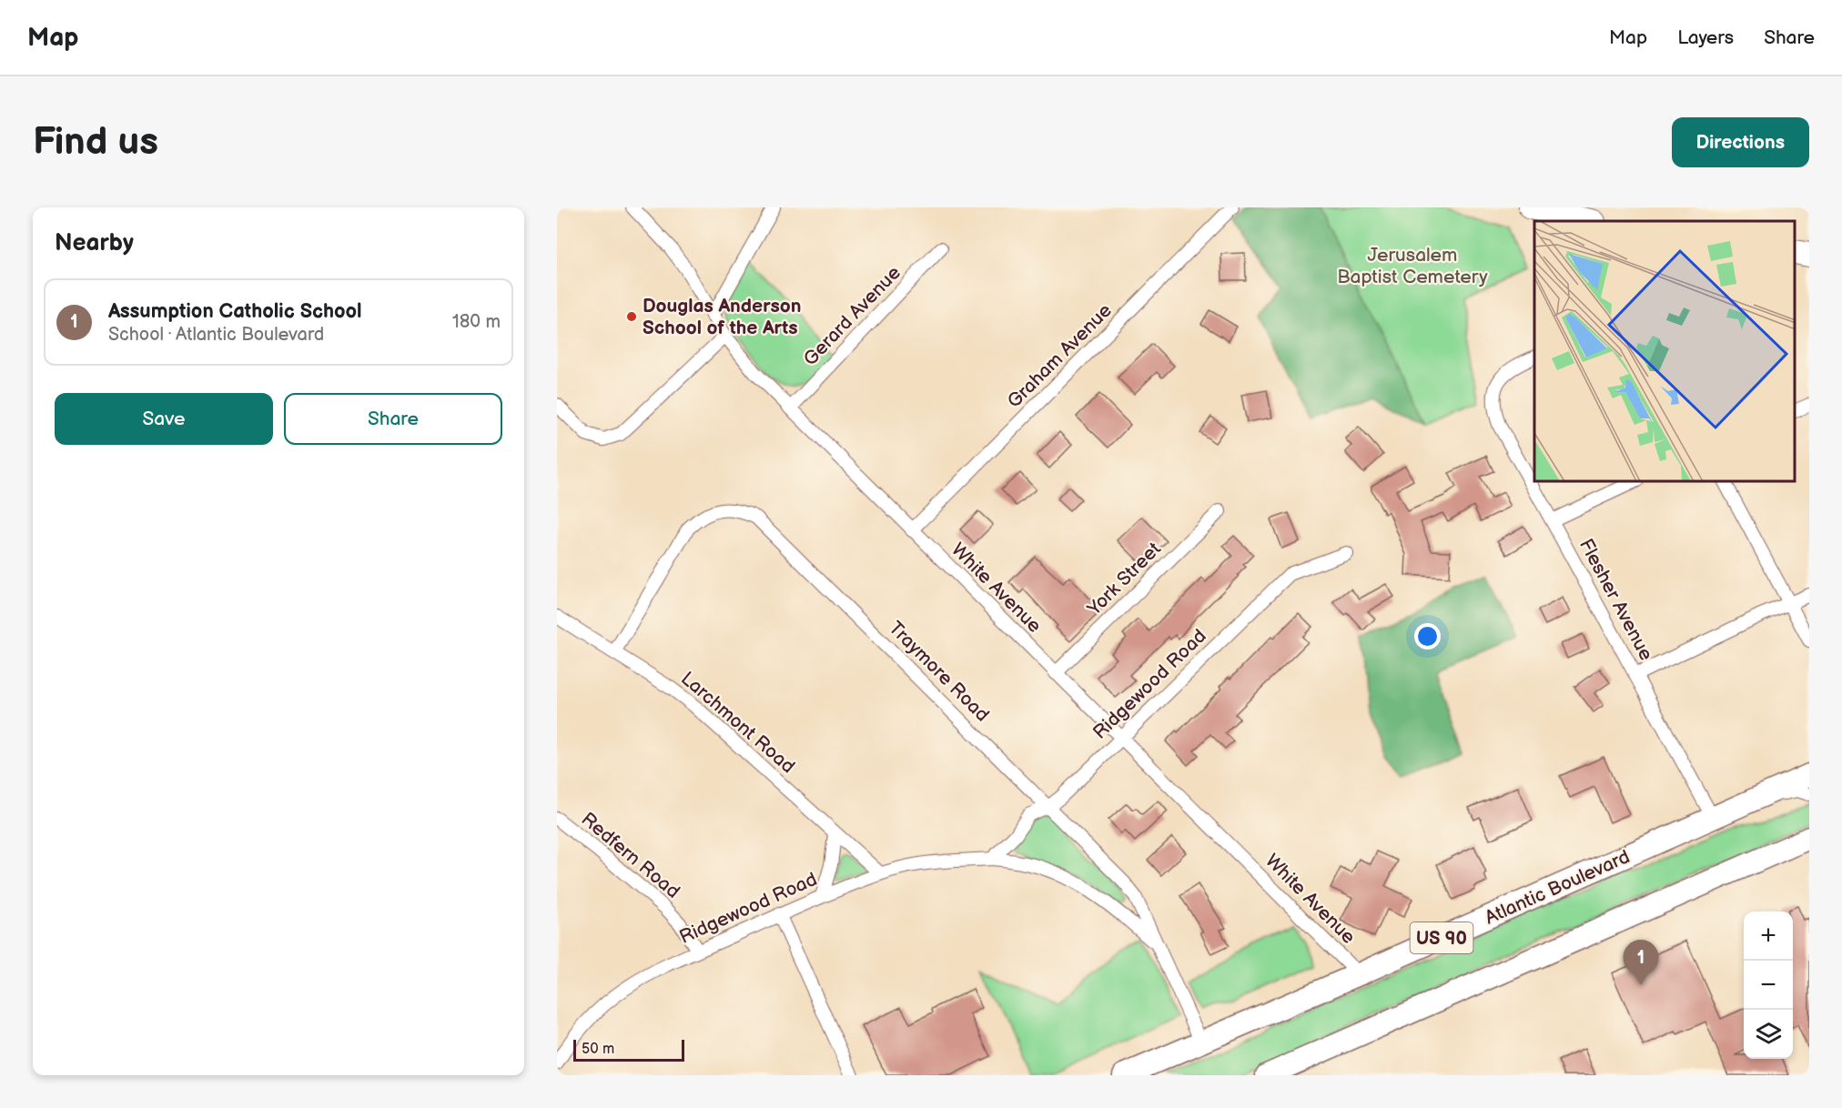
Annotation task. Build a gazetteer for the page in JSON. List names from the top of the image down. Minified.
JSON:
{"streets":{"highway":["Atlantic Boulevard","US 90"],"street":["Gerard Avenue","Graham Avenue","York Street","White Avenue","Flesher Avenue","Traymore Road","Ridgewood Road","Larchmont Road","Redfern Road"]},"crossings":[["Gerard Avenue","White Avenue"],["Graham Avenue","White Avenue"],["York Street","White Avenue"],["White Avenue","Ridgewood Road"],["White Avenue","Atlantic Boulevard"],["Flesher Avenue","Atlantic Boulevard"],["Traymore Road","Ridgewood Road"],["Traymore Road","Larchmont Road"],["Traymore Road","Atlantic Boulevard"],["Ridgewood Road","Larchmont Road"],["Ridgewood Road","Redfern Road"]],"parks":["Jerusalem Baptist Cemetery"],"places":["Douglas Anderson School of the Arts"],"scale_bar":"50 m","page":{"header":"Map","nav":["Map","Layers","Share"],"buttons":["Directions",["Save","Share"]],"title":"Find us","heading":"Nearby","list":[{"mark":"1","name":"Assumption Catholic School","note":"School · Atlantic Boulevard","value":"180 m"}],"map_buttons":["+","−"],"pins":"1","scale":"50 m"}}
